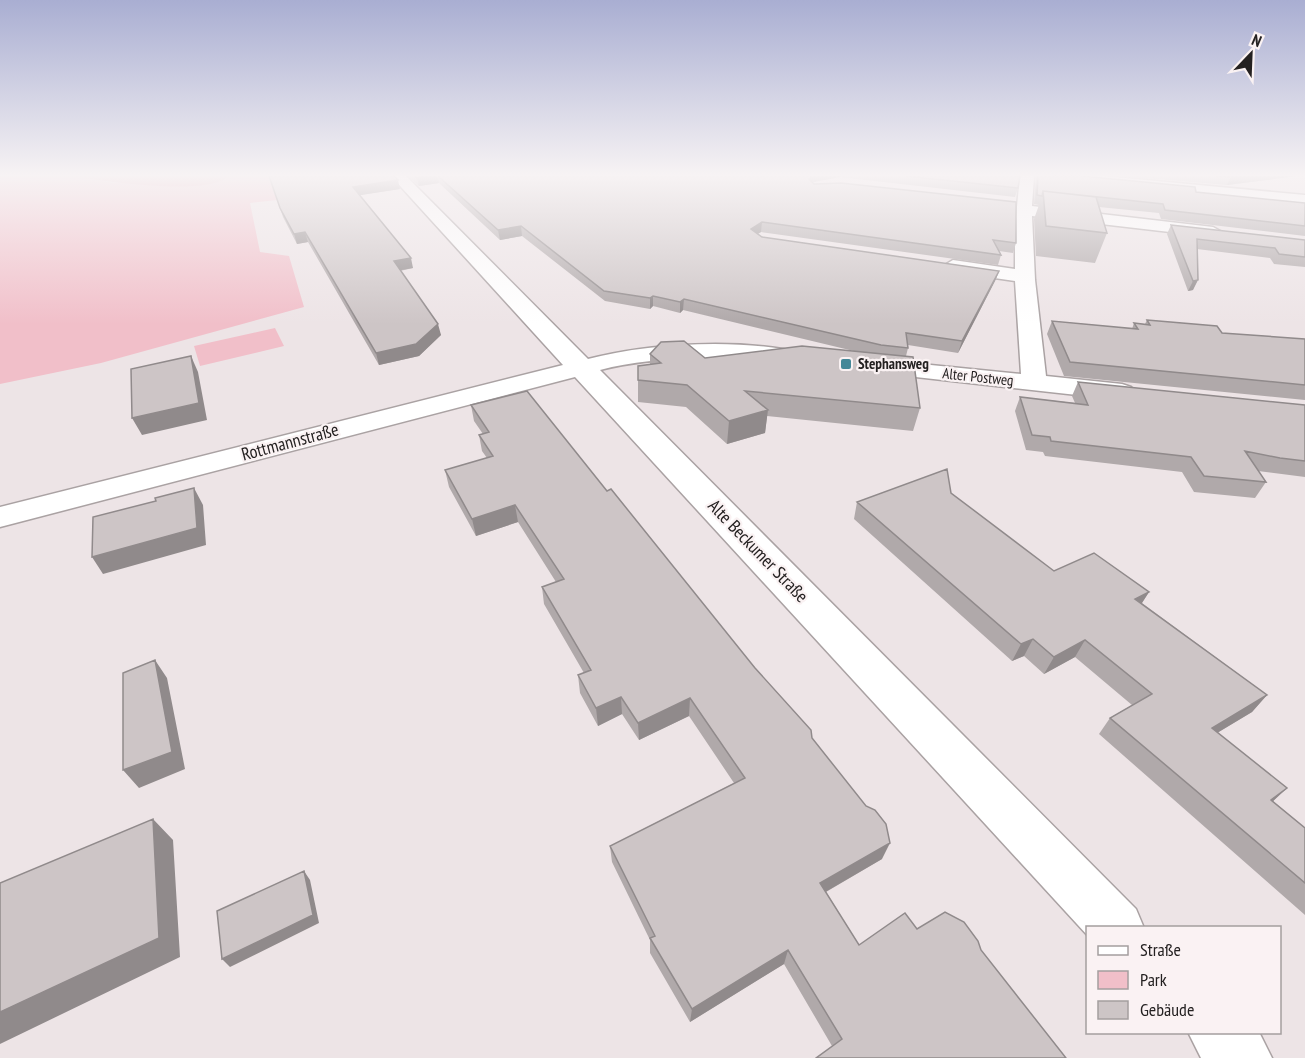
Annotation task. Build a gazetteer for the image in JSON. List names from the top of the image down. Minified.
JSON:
{"streets":{"street":["Alter Postweg","Rottmannstraße","Alte Beckumer Straße"]},"crossings":[["Rottmannstraße","Alte Beckumer Straße"]],"places":{"transit":["Stephansweg"]},"legend":["Straße","Park","Gebäude"],"north":"top right"}
